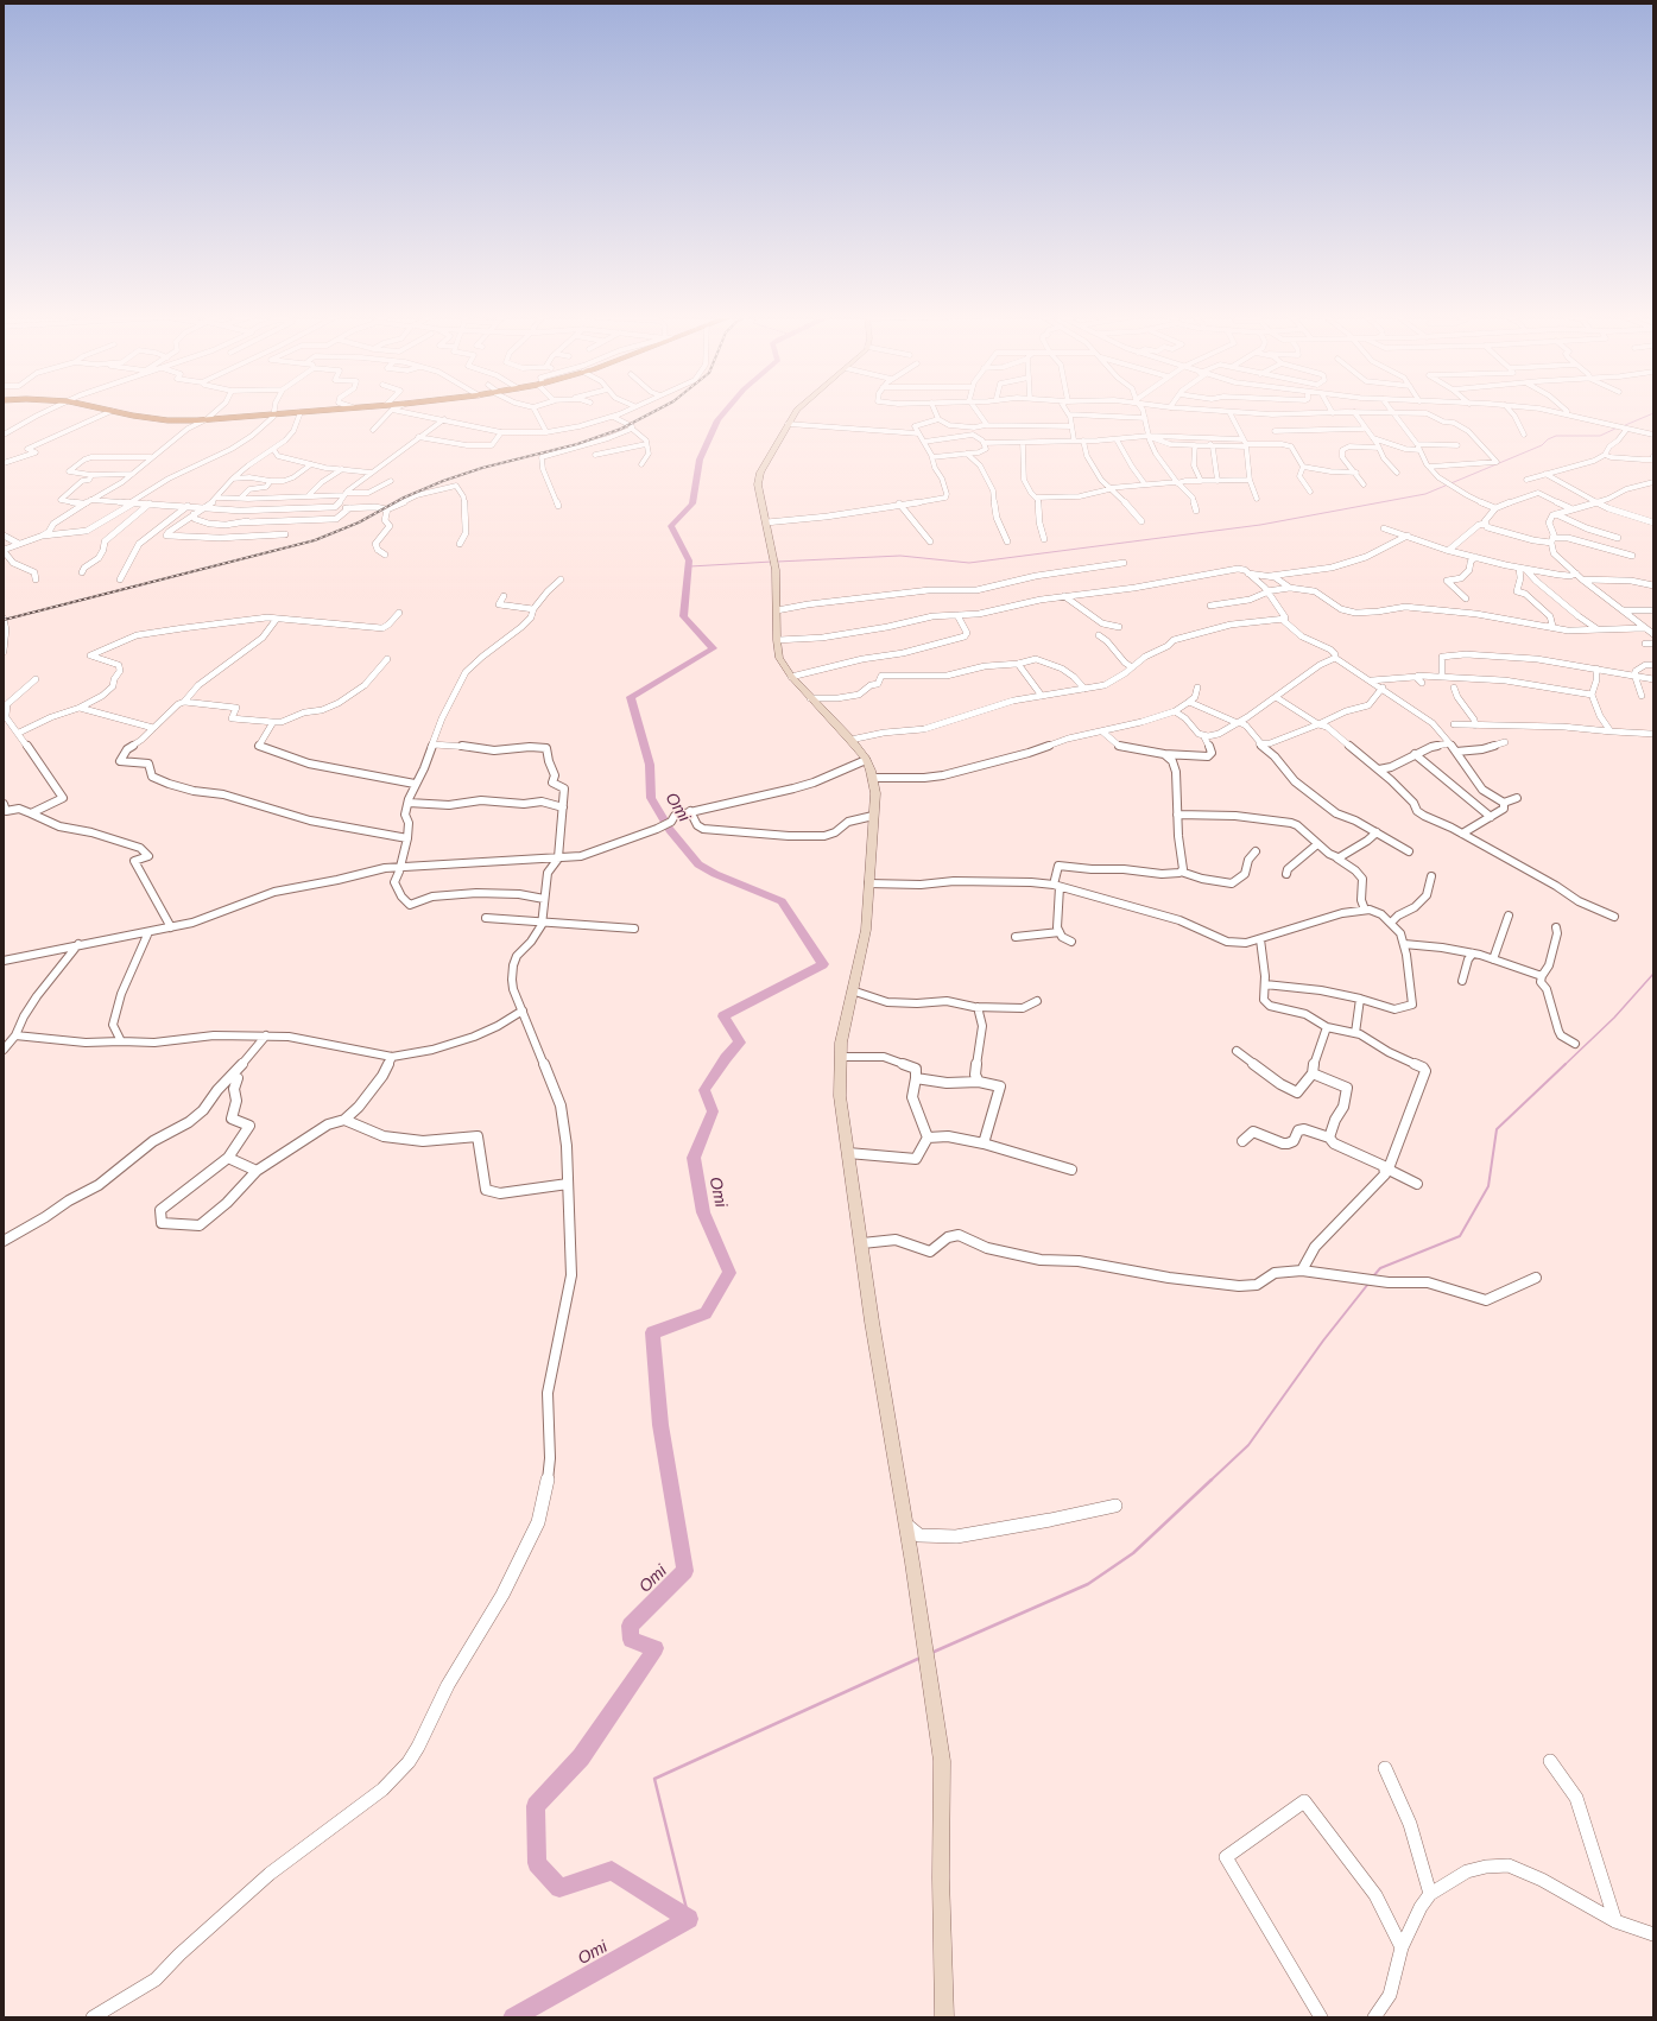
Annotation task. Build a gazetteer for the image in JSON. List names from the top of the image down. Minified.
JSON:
{"water":["Omi"]}
